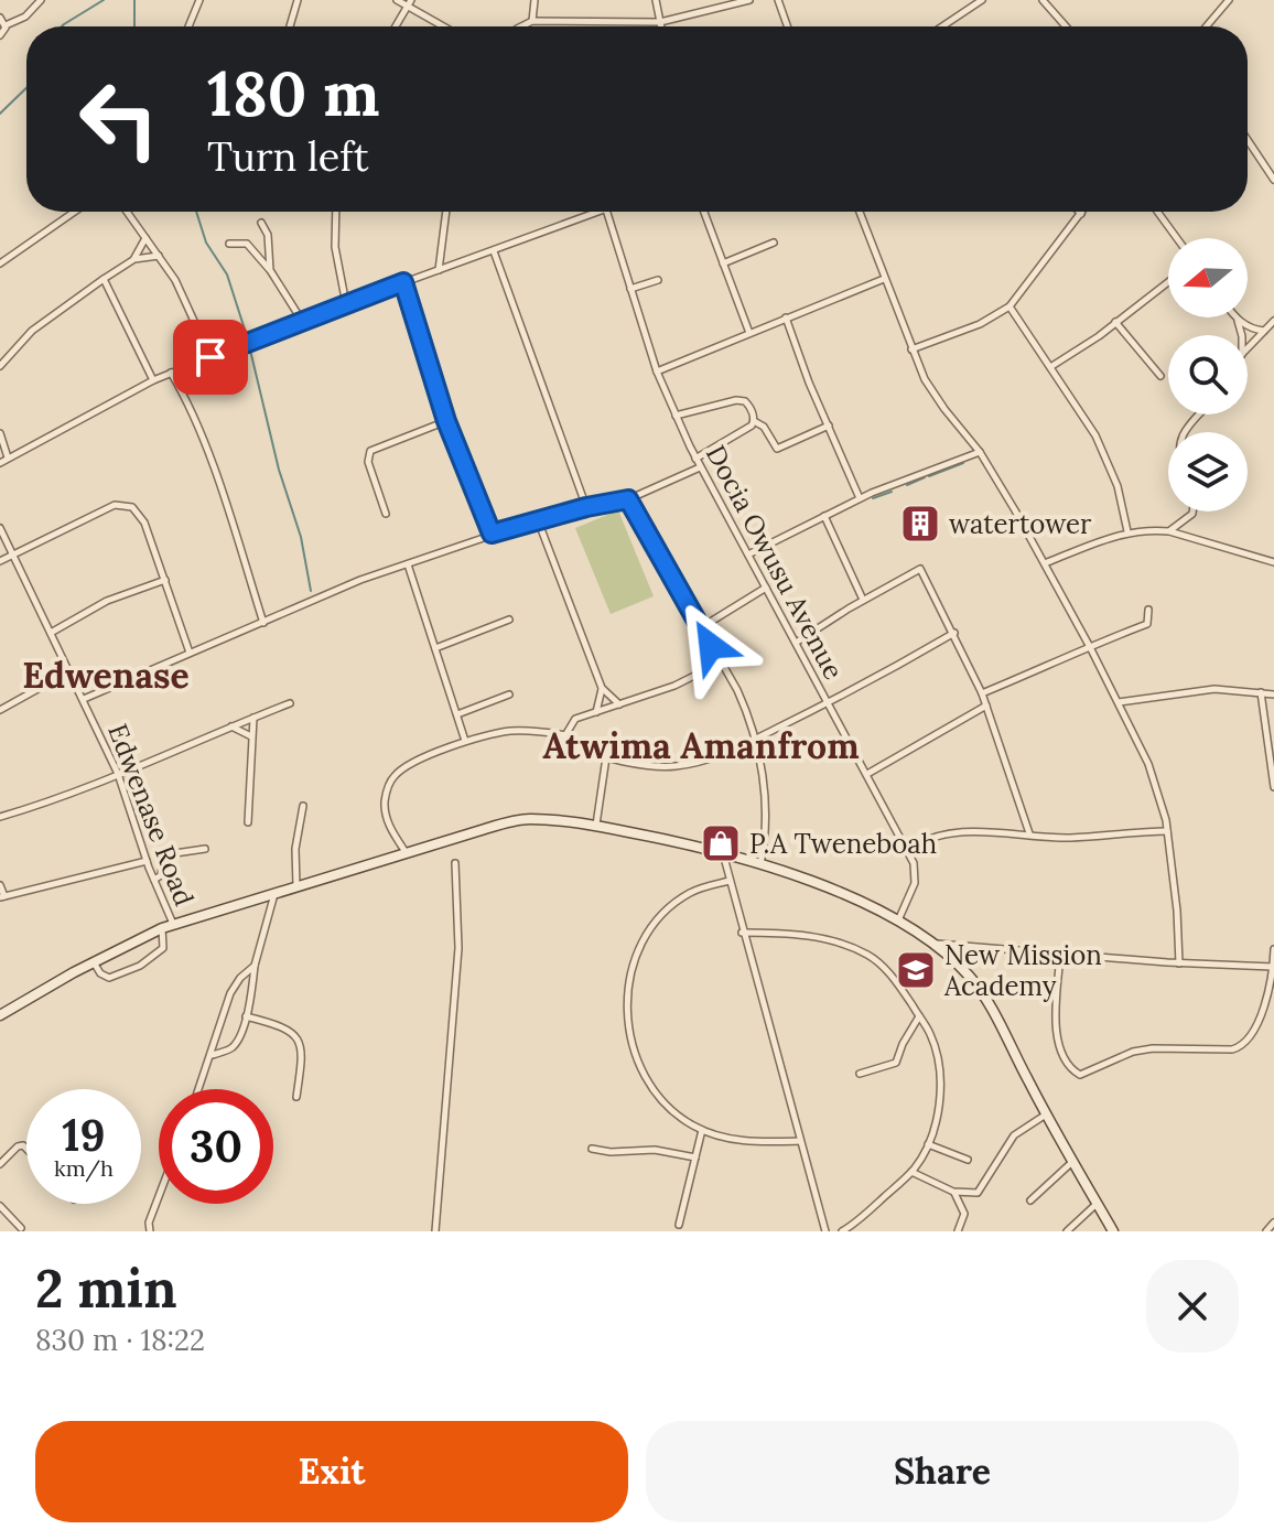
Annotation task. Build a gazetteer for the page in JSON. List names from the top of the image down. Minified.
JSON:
{"streets":{"street":["Docia Owusu Avenue","Edwenase Road"]},"districts":["Edwenase","Atwima Amanfrom"],"places":{"building":["watertower"],"shop":["P.A Tweneboah"],"school or university":["New Mission Academy"]},"north":"left","page":{"turn":["180 m","Turn left"],"speed":"19 km/h","limit":"30","heading":["2 min","830 m · 18:22"],"buttons":["Exit","Share"]}}
